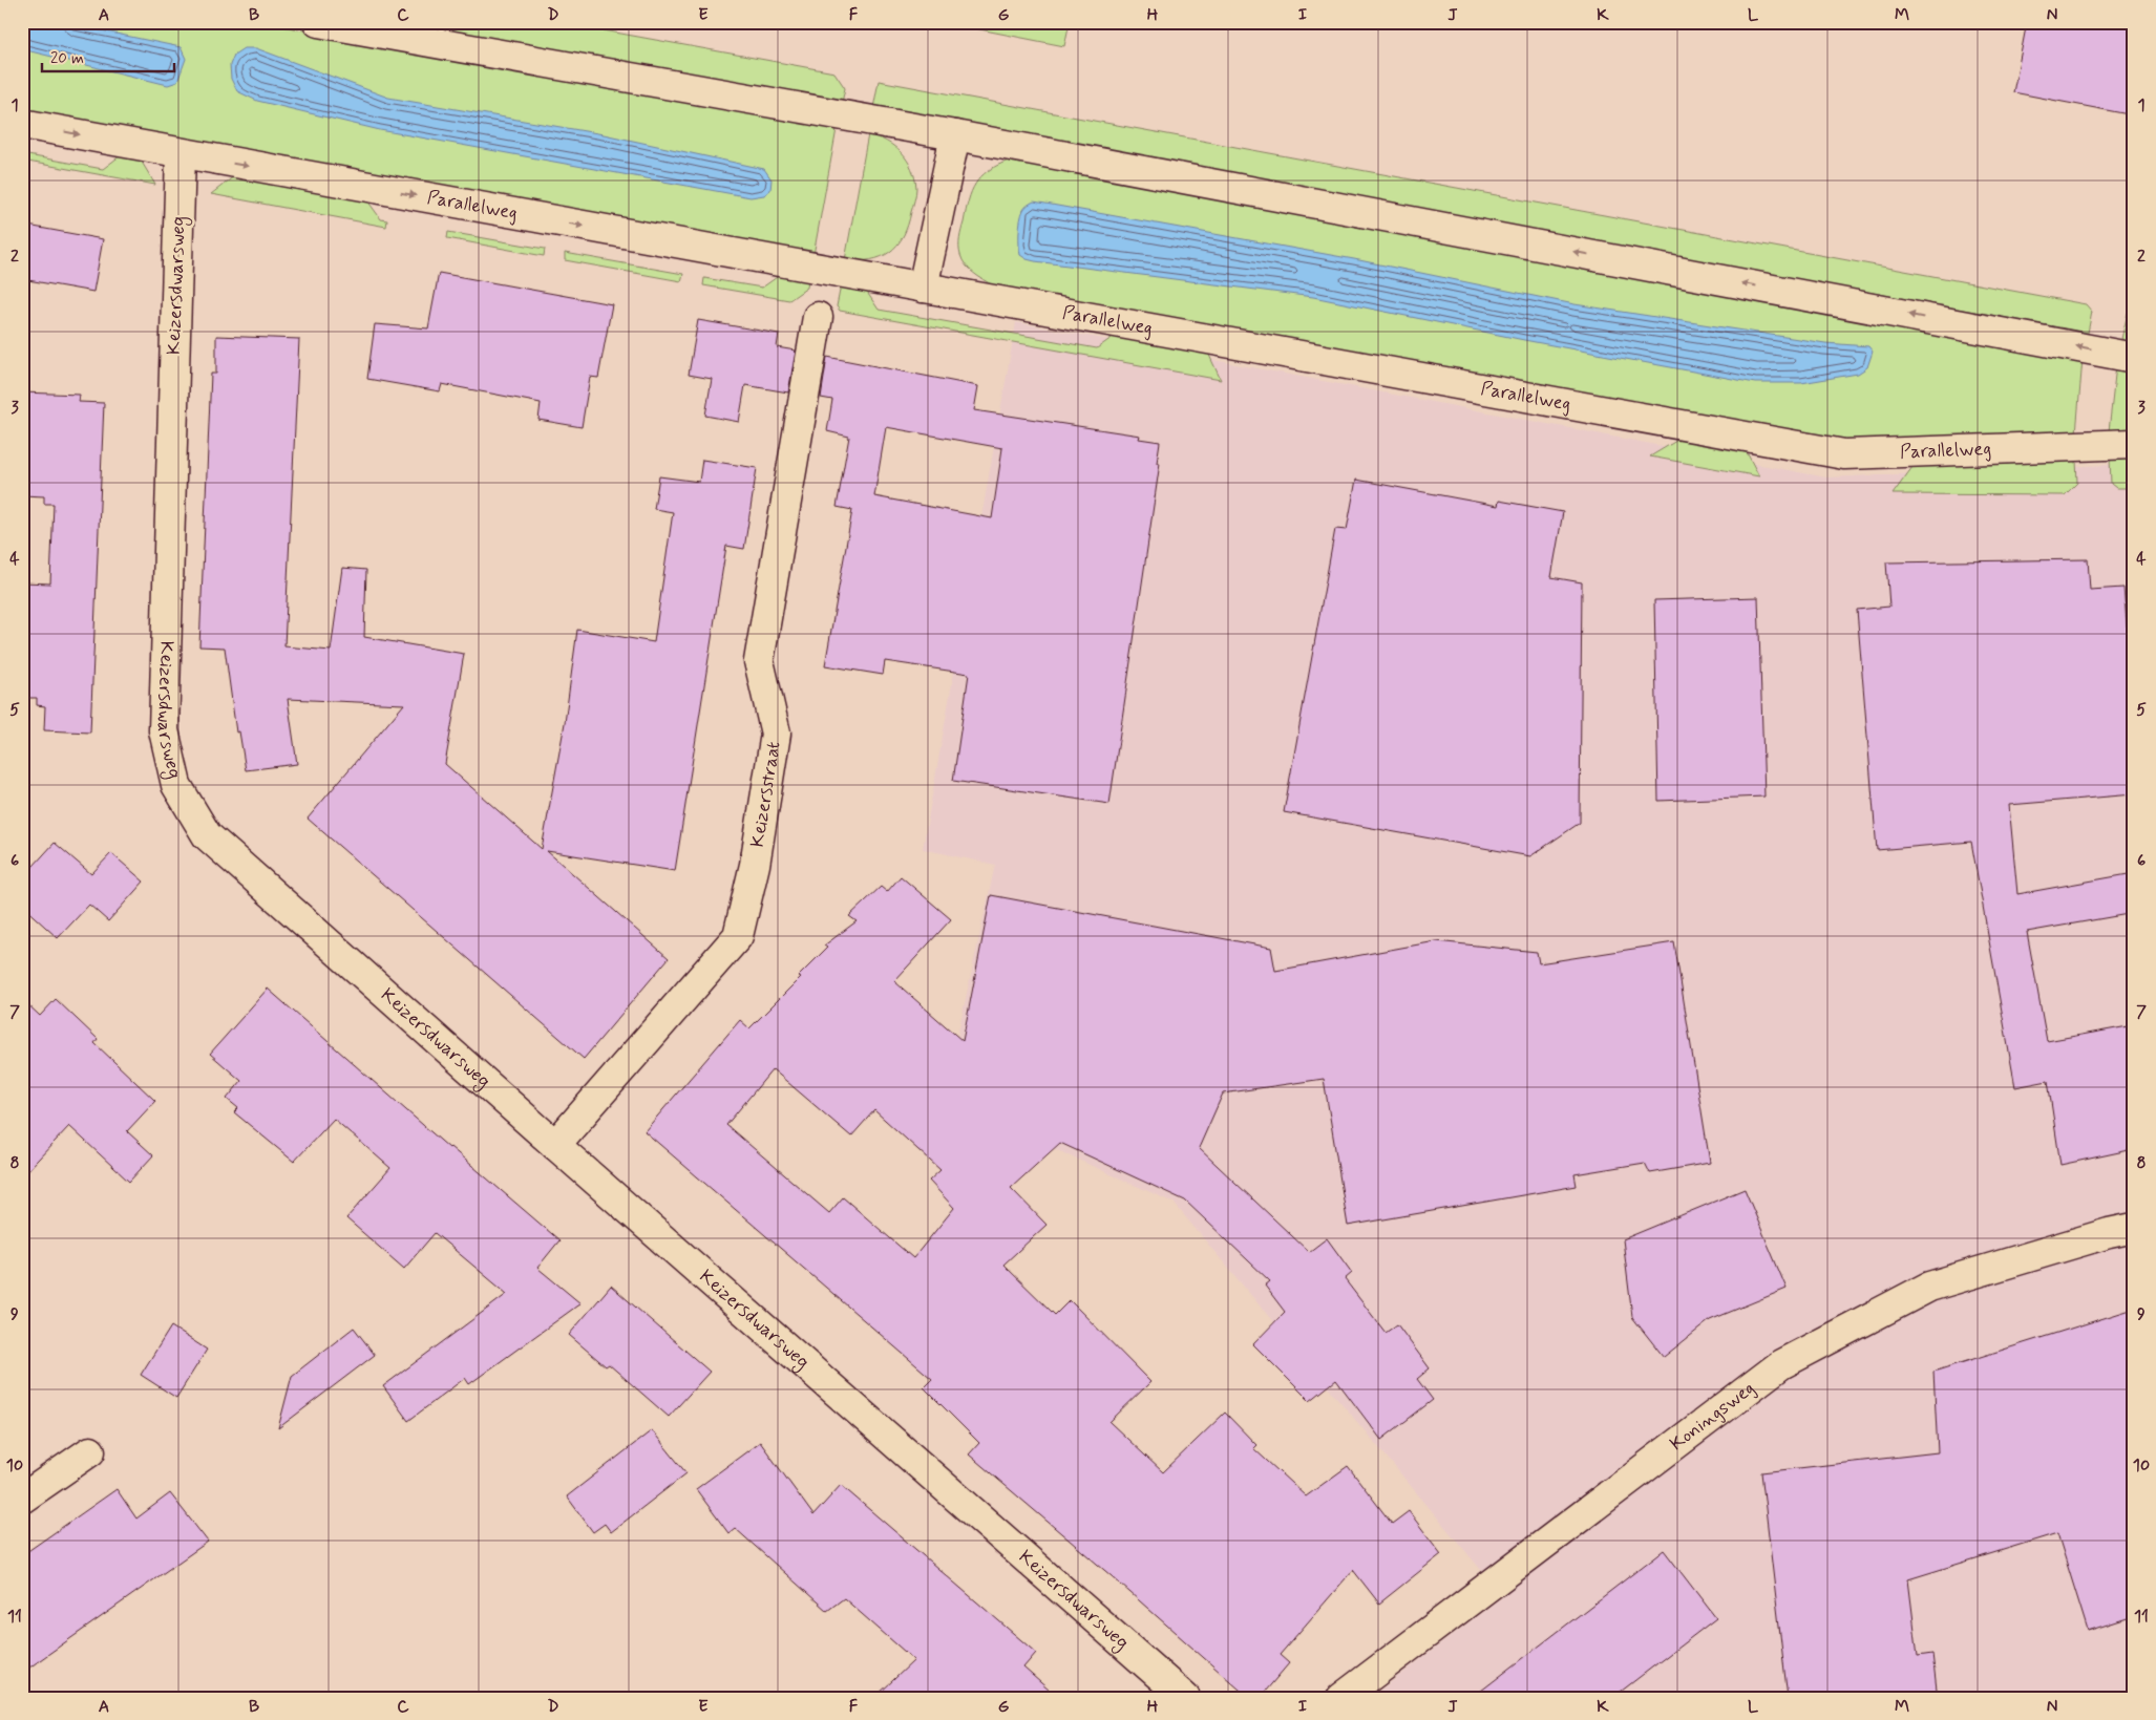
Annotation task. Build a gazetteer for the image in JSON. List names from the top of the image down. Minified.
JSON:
{"streets":{"street":["Parallelweg","Keizersdwarsweg","Keizersstraat","Koningsweg"]},"crossings":[["Parallelweg","Keizersdwarsweg"],["Keizersdwarsweg","Keizersstraat"]],"scale_bar":"20 m","grid":{"columns":["A","B","C","D","E","F","G","H","I","J","K","L","M","N"],"rows":["1","2","3","4","5","6","7","8","9","10","11"]}}
